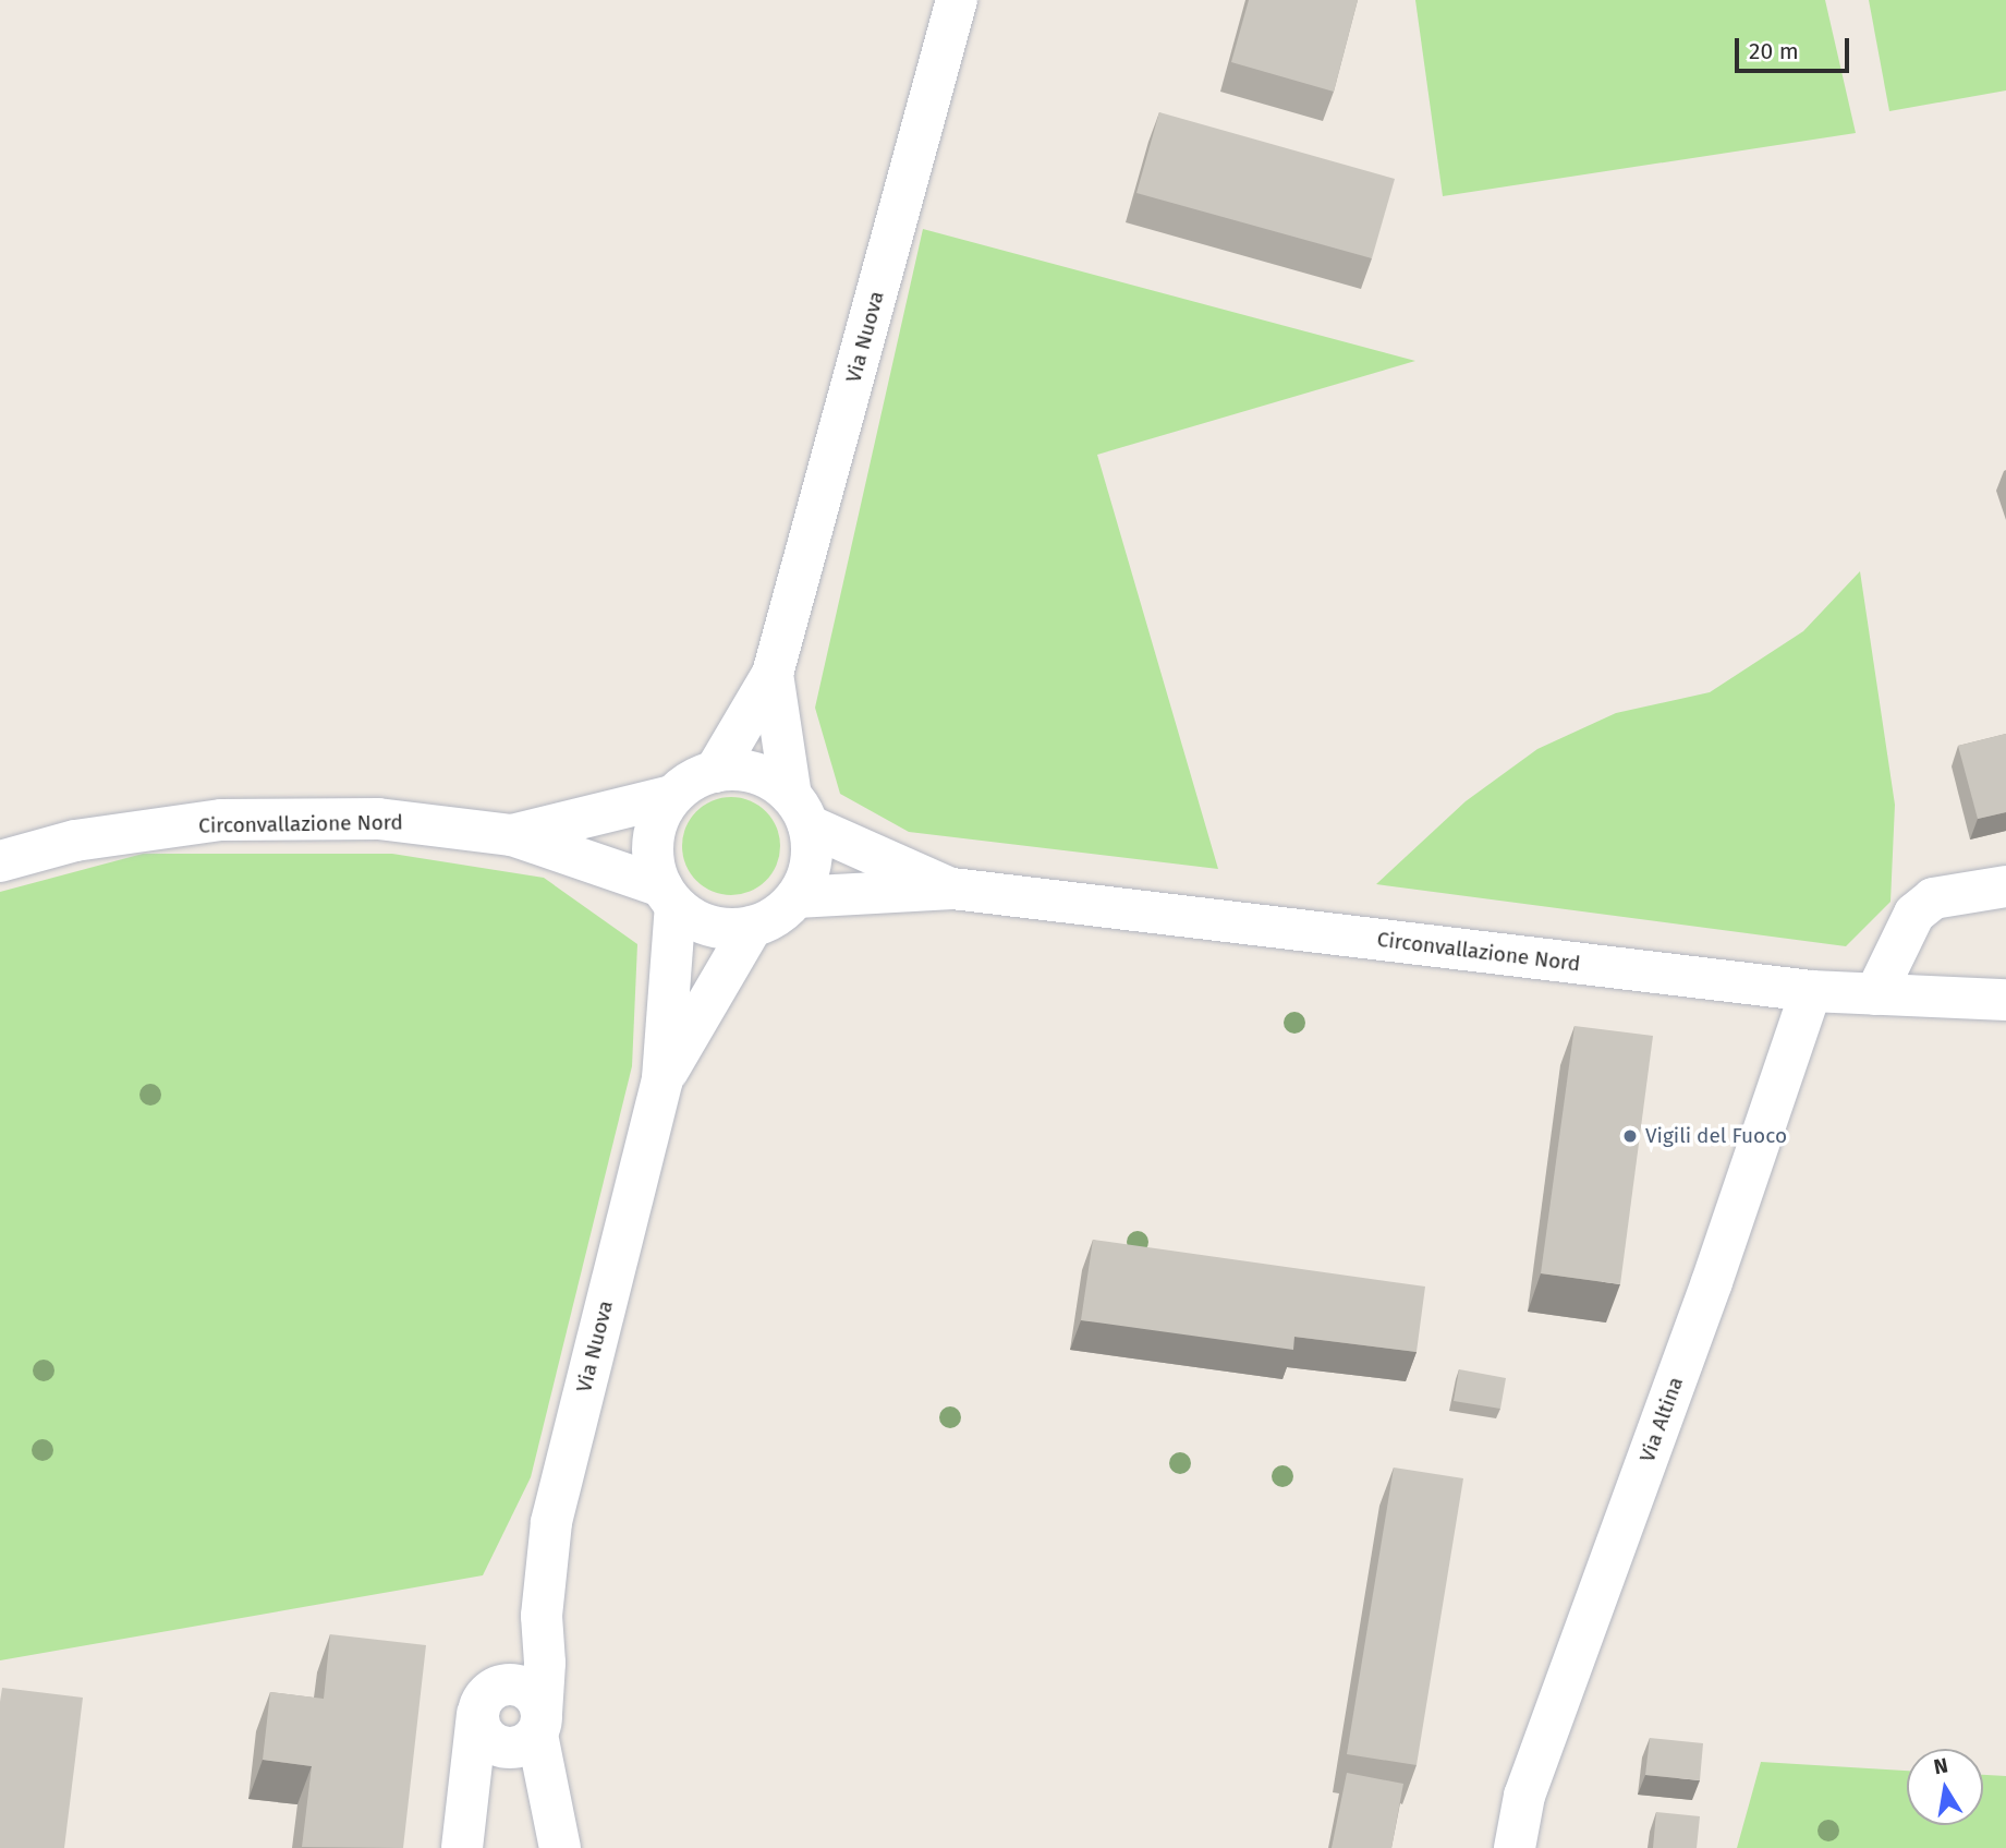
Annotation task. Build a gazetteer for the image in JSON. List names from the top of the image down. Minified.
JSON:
{"streets":{"street":["Via Nuova","Circonvallazione Nord","Via Altina"]},"crossings":[["Via Nuova","Circonvallazione Nord"],["Circonvallazione Nord","Via Altina"]],"places":["Vigili del Fuoco"],"scale_bar":"20 m","north":"top"}
